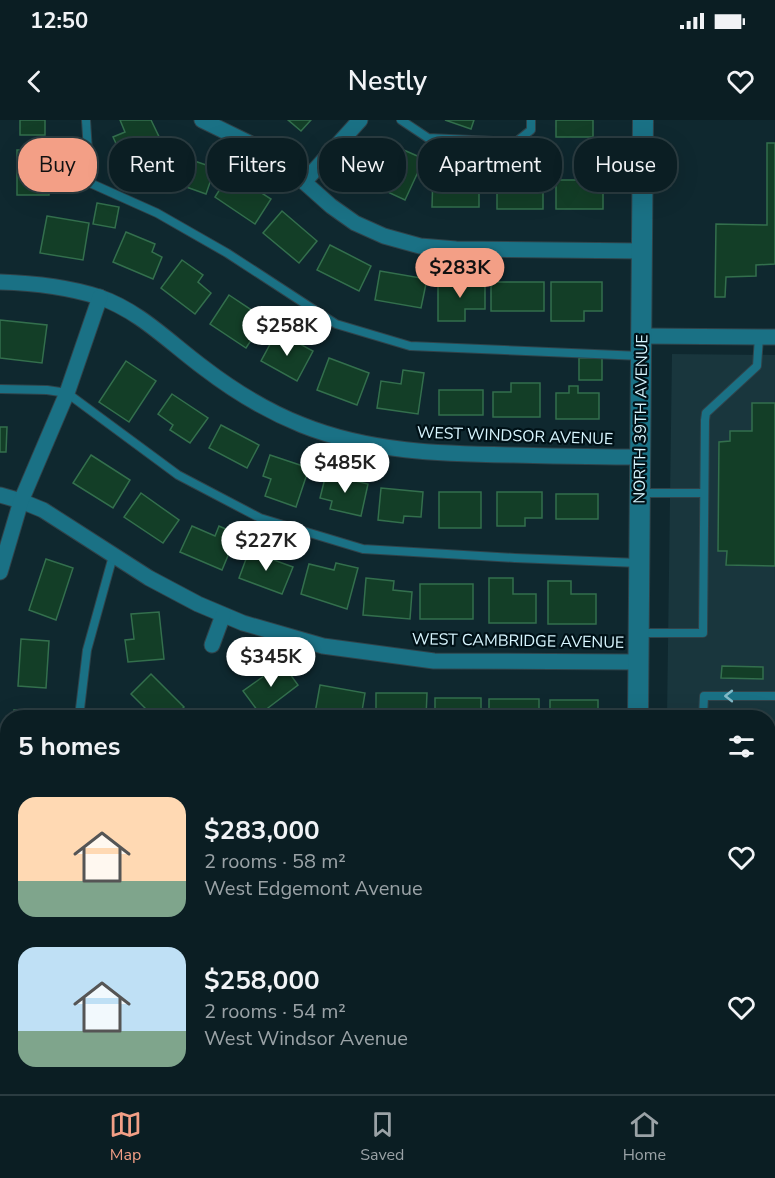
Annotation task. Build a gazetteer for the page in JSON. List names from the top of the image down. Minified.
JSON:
{"streets":{"street":["NORTH 39TH AVENUE","WEST WINDSOR AVENUE","WEST CAMBRIDGE AVENUE"]},"crossings":[["NORTH 39TH AVENUE","WEST WINDSOR AVENUE"],["NORTH 39TH AVENUE","WEST CAMBRIDGE AVENUE"]],"page":{"status":"12:50","header":"Nestly","chip":["Buy","Rent","Filters","New","Apartment","House"],"price":["$283K","$258K","$485K","$227K","$345K"],"heading":"5 homes","list":[{"name":"$283,000","note":"2 rooms · 58 m² · West Edgemont Avenue"},{"name":"$258,000","note":"2 rooms · 54 m² · West Windsor Avenue"}],"tabs":["Map","Saved","Home"]}}
